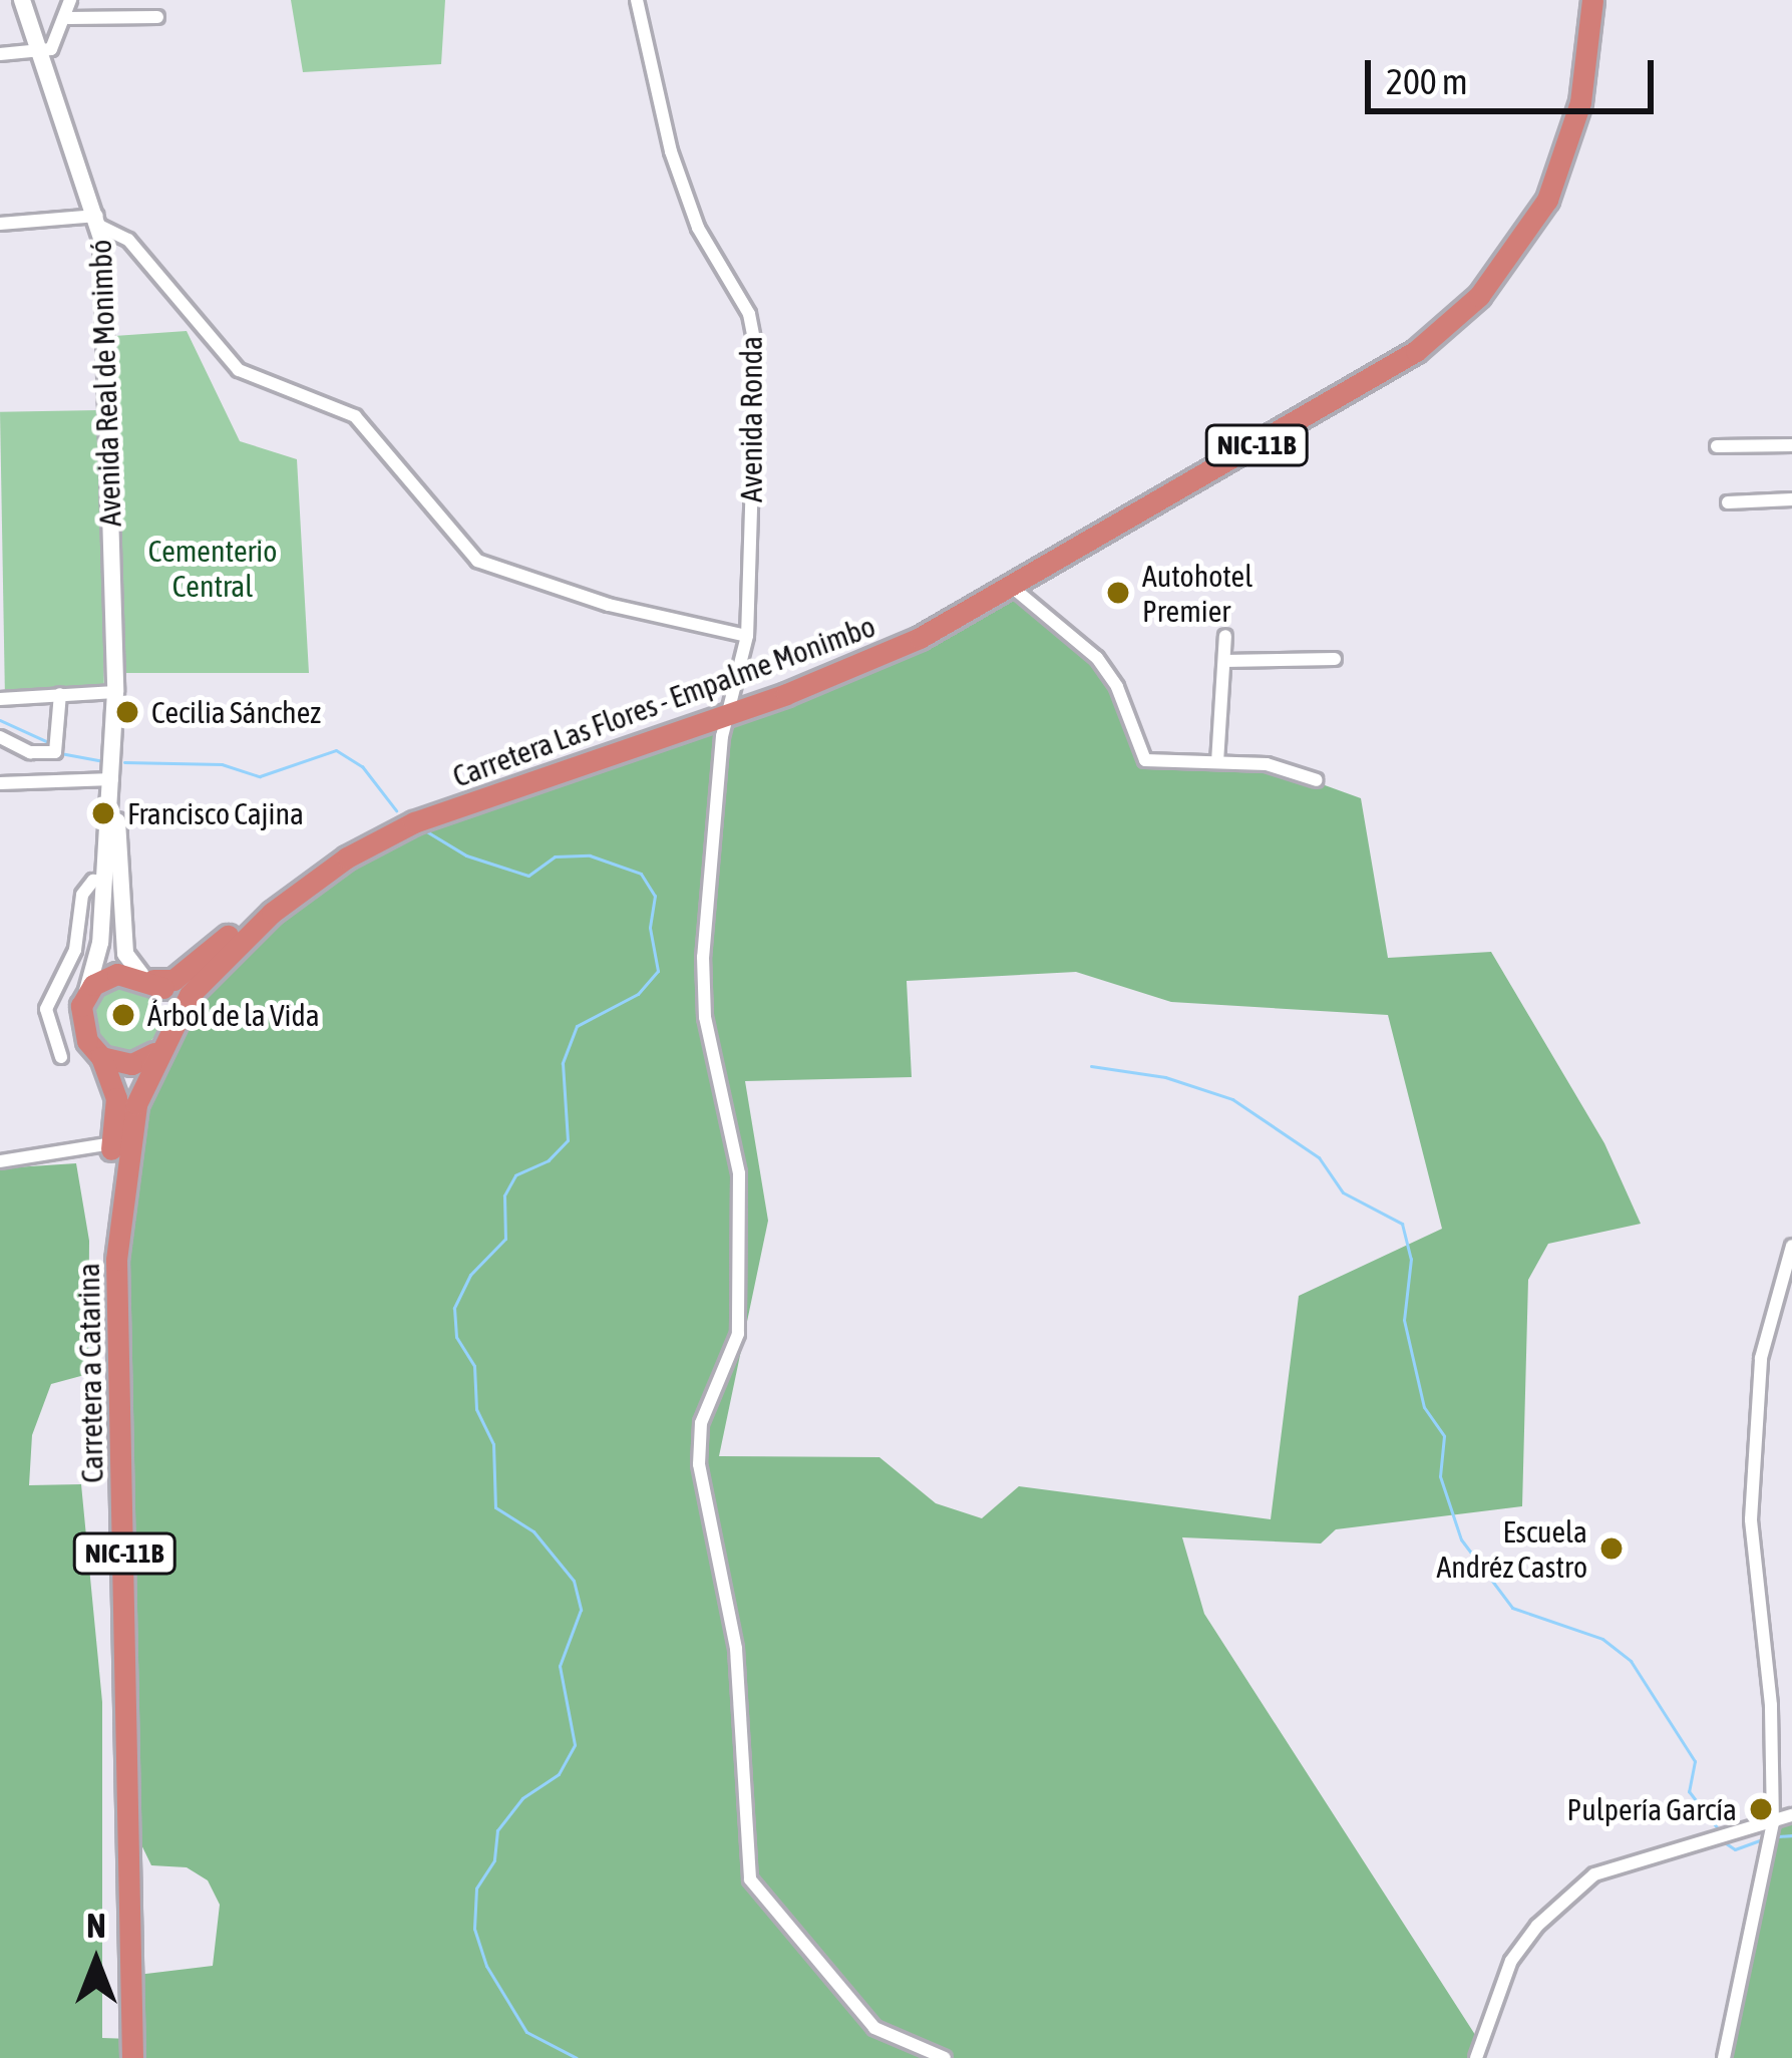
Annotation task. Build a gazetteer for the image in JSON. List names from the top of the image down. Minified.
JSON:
{"streets":{"highway":["NIC-11B","Carretera Las Flores - Empalme Monimbo","Carretera a Catarina"],"street":["Avenida Real de Monimbó","Avenida Ronda"]},"crossings":[["Avenida Real de Monimbó","NIC-11B"],["Avenida Real de Monimbó","Carretera Las Flores - Empalme Monimbo"],["Avenida Real de Monimbó","Carretera a Catarina"],["Avenida Ronda","Carretera Las Flores - Empalme Monimbo"],["NIC-11B","Carretera Las Flores - Empalme Monimbo"],["NIC-11B","Carretera a Catarina"],["Carretera Las Flores - Empalme Monimbo","Carretera a Catarina"]],"parks":["Cementerio Central"],"places":["Autohotel Premier","Cecilia Sánchez","Francisco Cajina","Árbol de la Vida","Escuela Andréz Castro","Pulpería García"],"scale_bar":"200 m","north":"top"}
